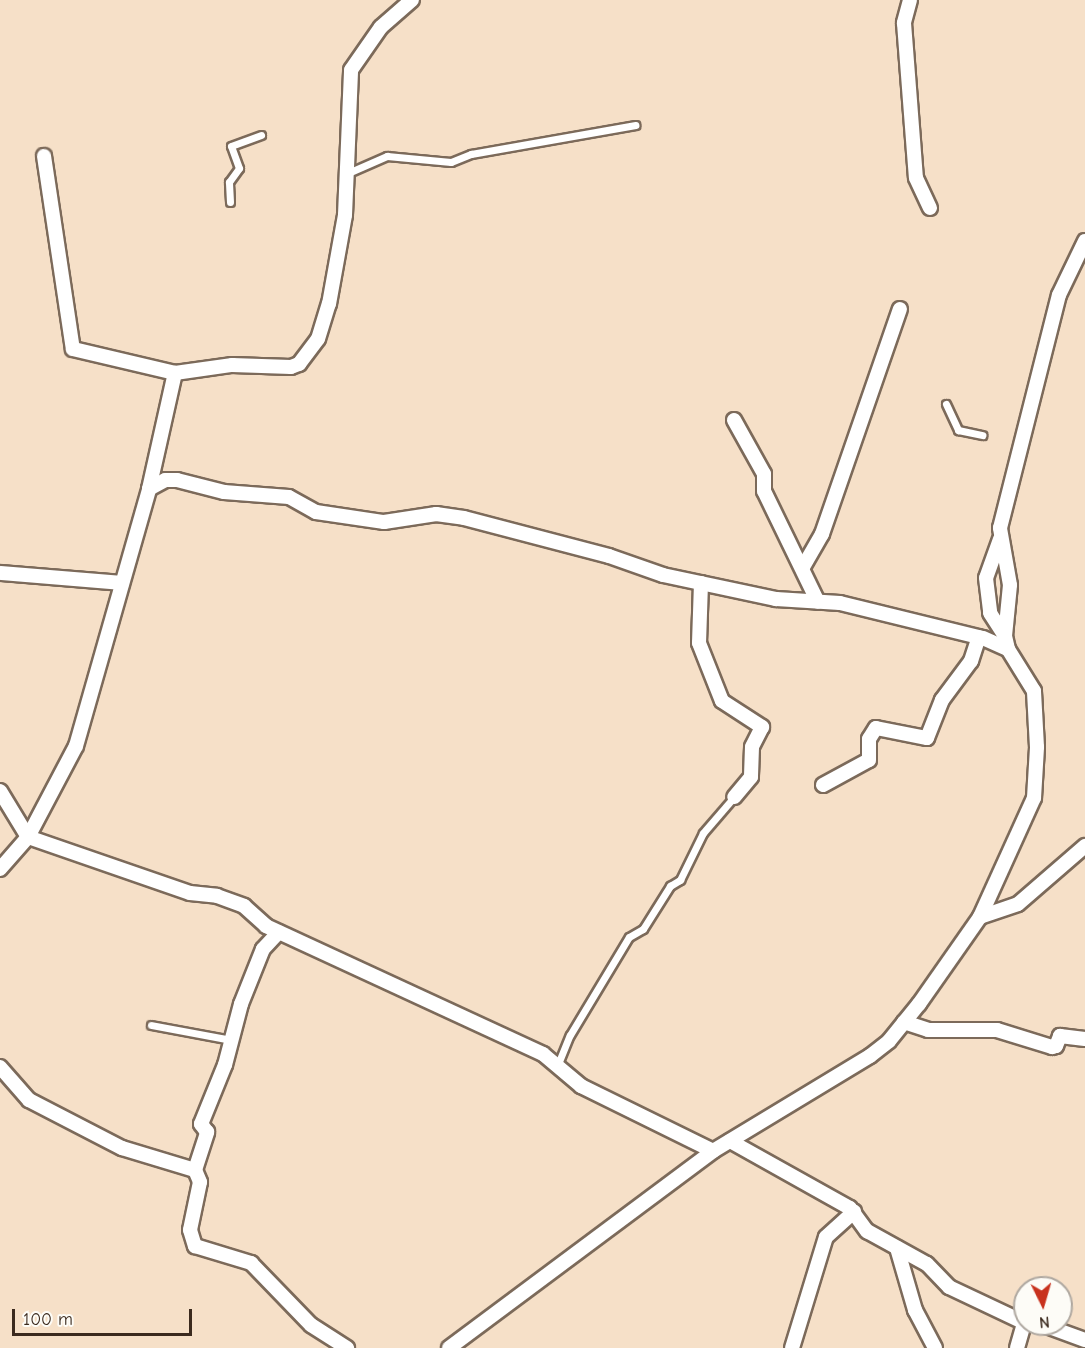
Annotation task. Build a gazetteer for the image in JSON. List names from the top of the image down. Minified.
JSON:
{"scale_bar":"100 m","north":"bottom"}
